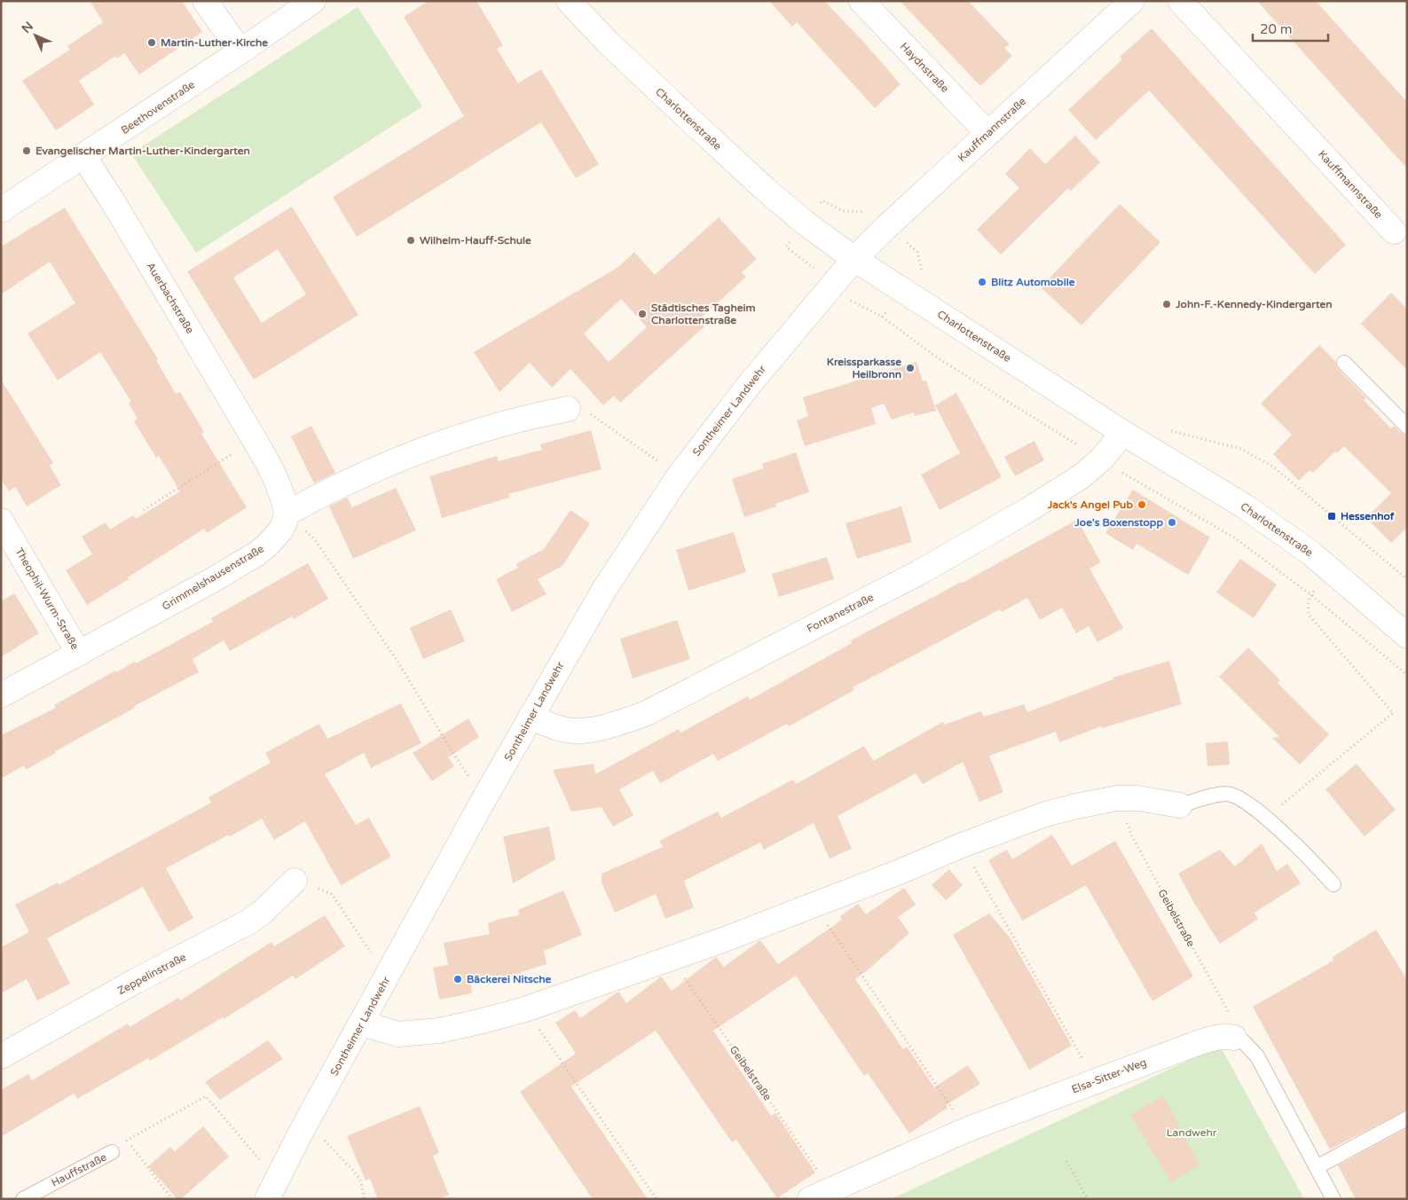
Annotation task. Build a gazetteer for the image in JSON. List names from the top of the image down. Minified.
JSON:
{"streets":{"street":["Haydnstraße","Beethovenstraße","Charlottenstraße","Kauffmannstraße","Auerbachstraße","Sontheimer Landwehr","Grimmelshausenstraße","Theophil-Wurm-Straße","Fontanestraße","Zeppelinstraße","Elsa-Sitter-Weg"],"lane":["Hauffstraße"],"path":["Geibelstraße"]},"crossings":[["Haydnstraße","Kauffmannstraße"],["Beethovenstraße","Auerbachstraße"],["Charlottenstraße","Kauffmannstraße"],["Charlottenstraße","Sontheimer Landwehr"],["Charlottenstraße","Fontanestraße"],["Kauffmannstraße","Sontheimer Landwehr"],["Auerbachstraße","Grimmelshausenstraße"],["Sontheimer Landwehr","Fontanestraße"],["Grimmelshausenstraße","Theophil-Wurm-Straße"],["Geibelstraße","Elsa-Sitter-Weg"]],"parks":["Landwehr"],"places":{"other":["Martin-Luther-Kirche","Evangelischer Martin-Luther-Kindergarten","Wilhelm-Hauff-Schule","Blitz Automobile","John-F.-Kennedy-Kindergarten","Städtisches Tagheim Charlottenstraße","Kreissparkasse Heilbronn","Jack's Angel Pub","Joe's Boxenstopp","Bäckerei Nitsche"],"transit":["Hessenhof"]},"scale_bar":"20 m","north":"top left"}
